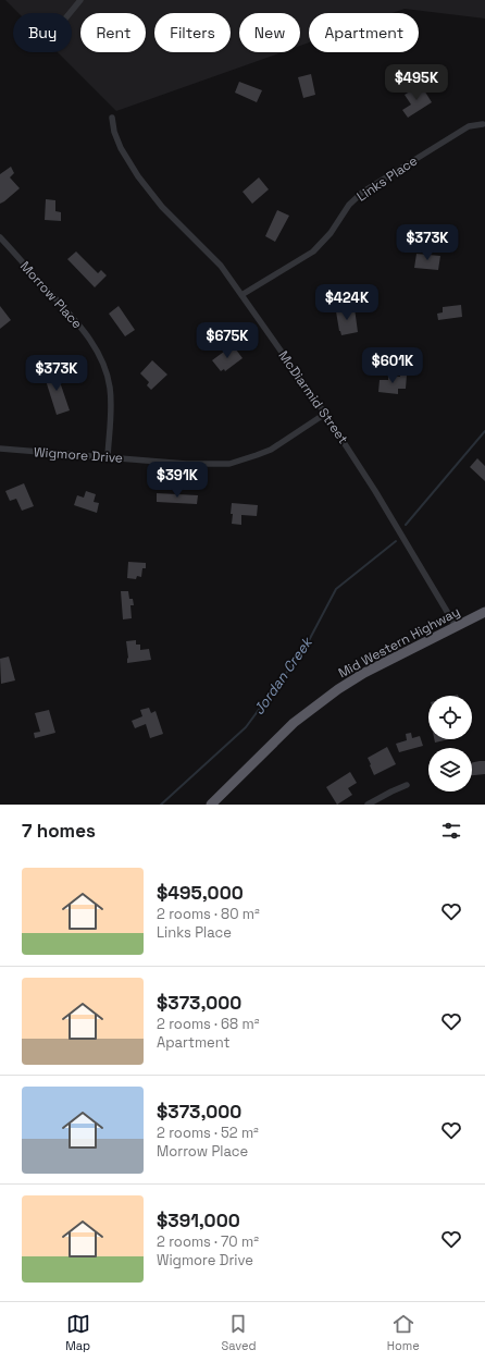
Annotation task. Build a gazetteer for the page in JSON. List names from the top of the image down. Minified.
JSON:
{"streets":{"highway":["Mid Western Highway"],"street":["Links Place","Morrow Place","McDiarmid Street","Wigmore Drive"]},"crossings":[["Links Place","McDiarmid Street"],["Morrow Place","Wigmore Drive"],["McDiarmid Street","Wigmore Drive"],["McDiarmid Street","Mid Western Highway"]],"water":["Jordan Creek"],"page":{"chip":["Buy","Rent","Filters","New","Apartment"],"price":["$495K","$373K","$424K","$675K","$601K","$373K","$391K"],"heading":"7 homes","list":[{"name":"$495,000","note":"2 rooms · 80 m² · Links Place"},{"name":"$373,000","note":"2 rooms · 68 m² · Apartment"},{"name":"$373,000","note":"2 rooms · 52 m² · Morrow Place"},{"name":"$391,000","note":"2 rooms · 70 m² · Wigmore Drive"}],"tabs":["Map","Saved","Home"]}}
